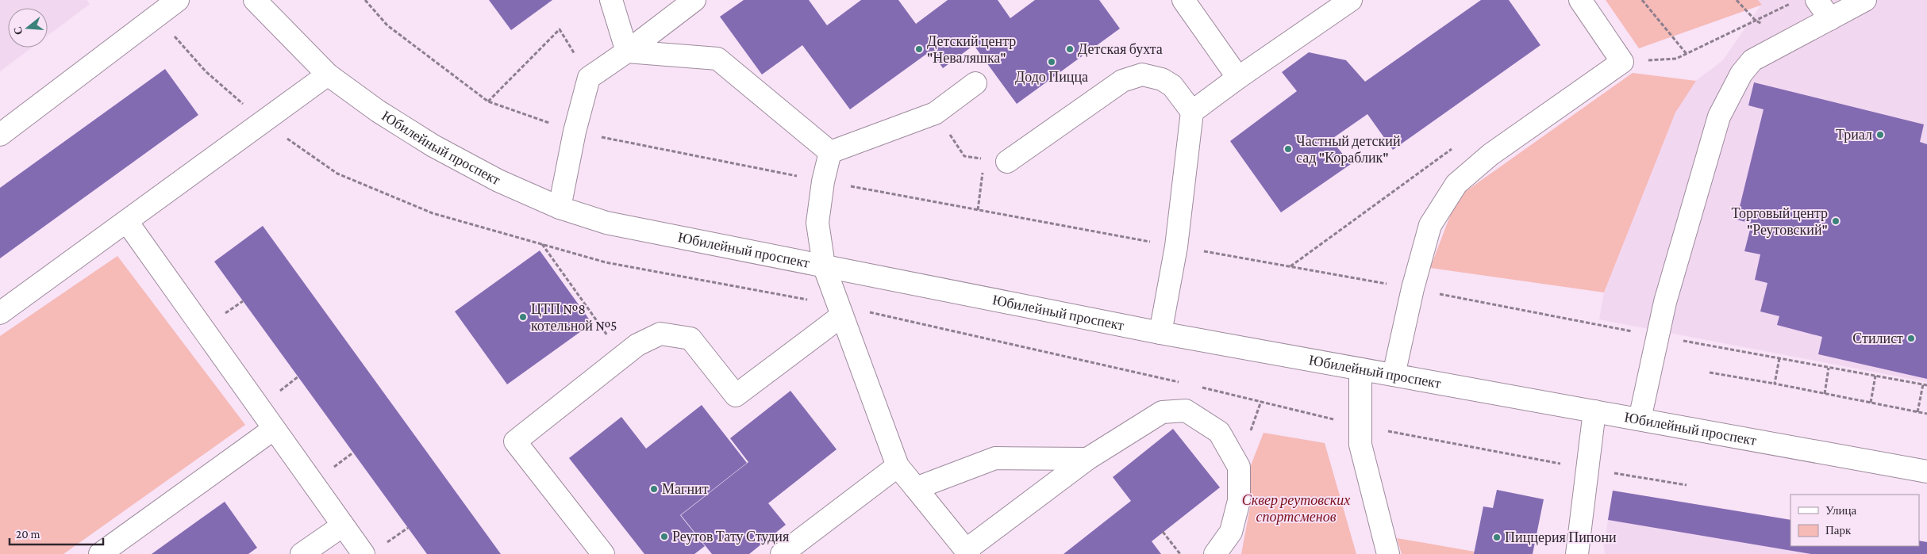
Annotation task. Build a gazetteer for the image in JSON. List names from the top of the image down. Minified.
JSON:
{"streets":{"street":["Юбилейный проспект"]},"parks":["Сквер реутовских спортсменов"],"places":["Детский центр \"Неваляшка\"","Детская бухта","Додо Пицца","Триал","Частный детский сад \"Кораблик\"","Торговый центр \"Реутовский\"","ЦТП №8 котельной №5","Стилист","Магнит","Реутов Тату Студия","Пиццерия Пипони"],"legend":["Улица","Парк"],"scale_bar":"20 m","north":"left"}
